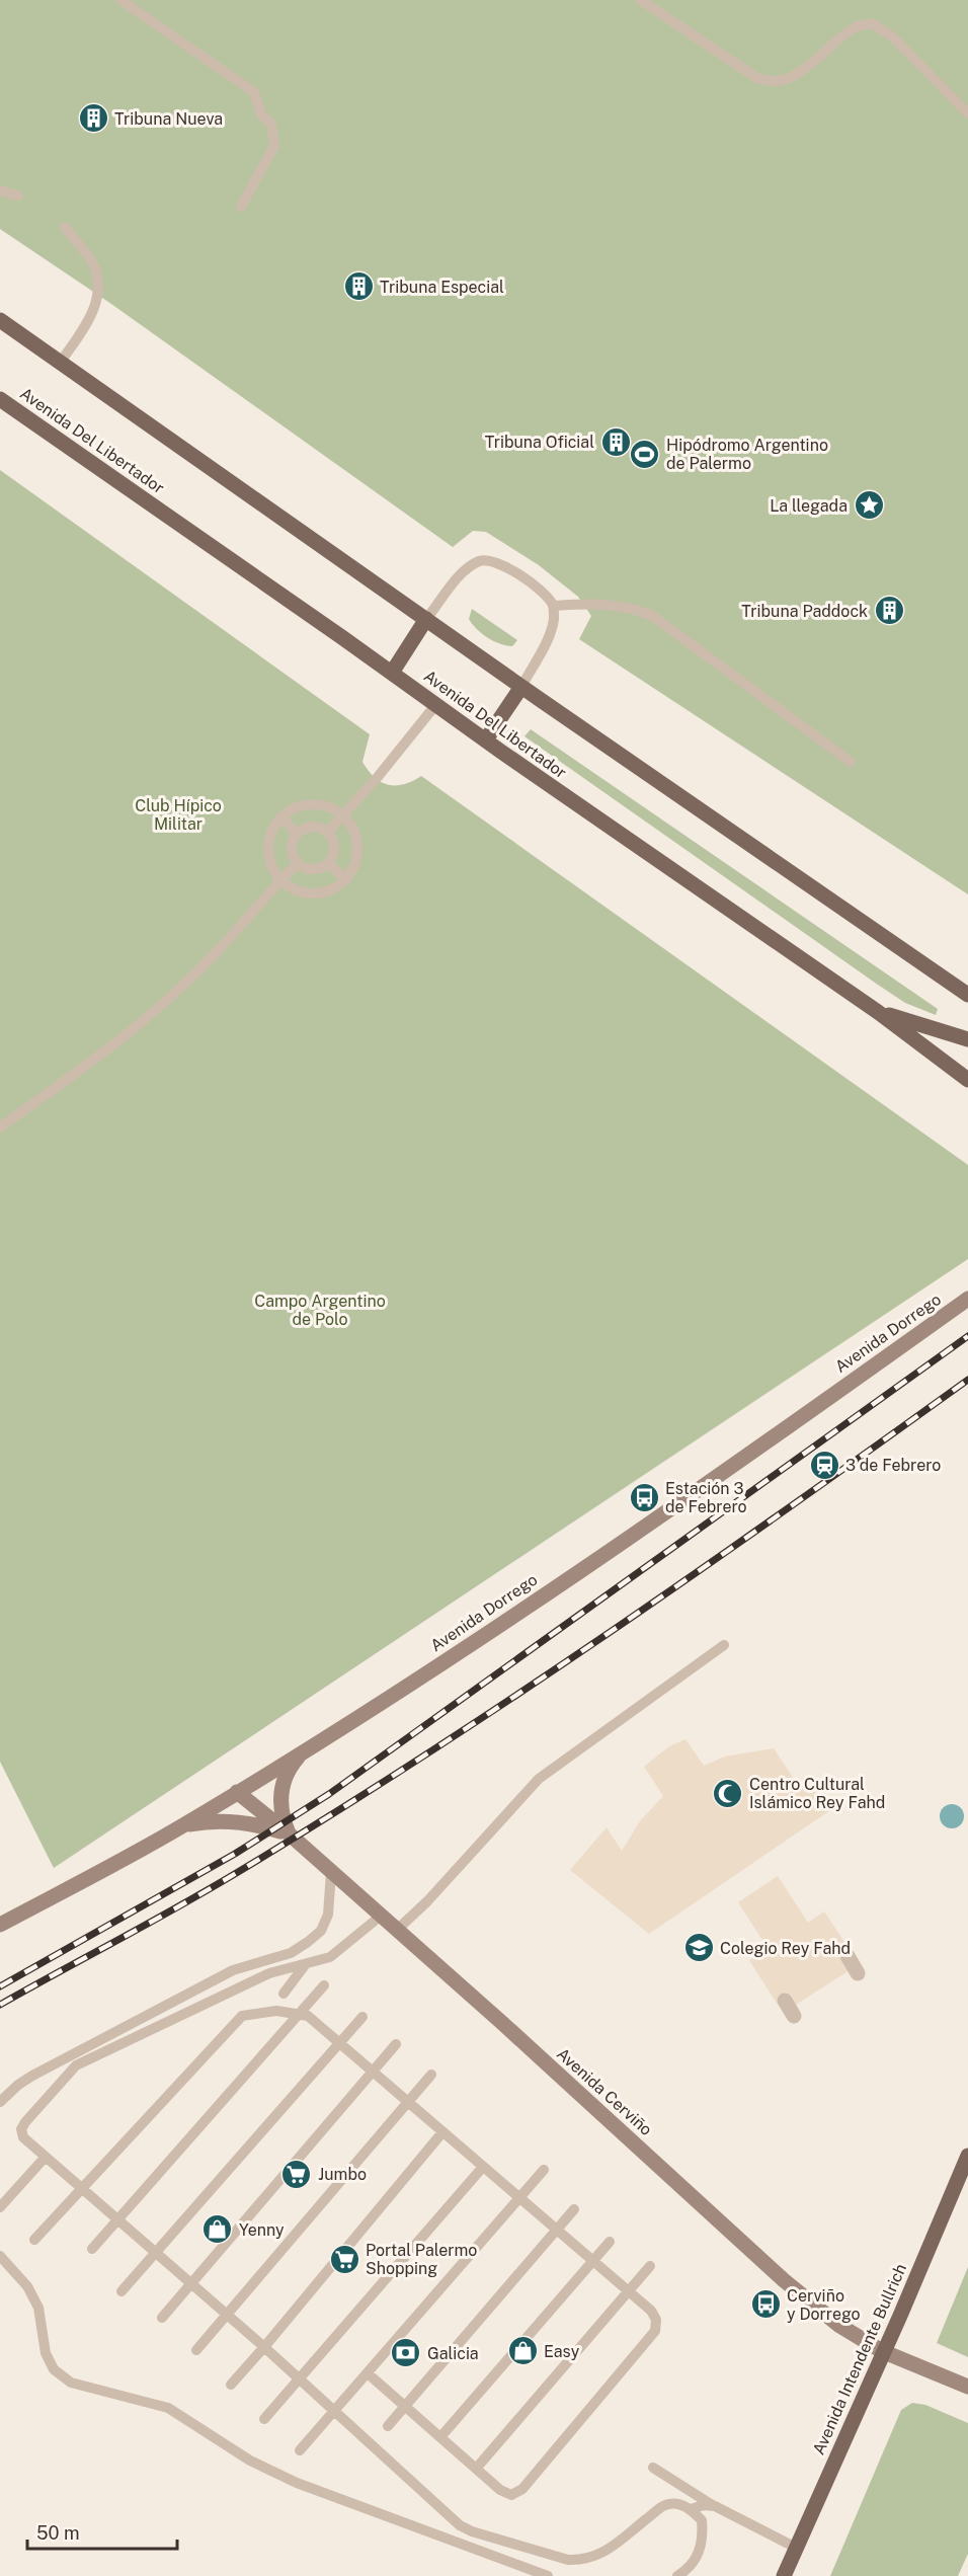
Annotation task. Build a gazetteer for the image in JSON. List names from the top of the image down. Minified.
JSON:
{"streets":{"main road":["Avenida Del Libertador","Avenida Dorrego","Avenida Cerviño","Avenida Intendente Bullrich"]},"crossings":[["Avenida Dorrego","Avenida Cerviño"],["Avenida Cerviño","Avenida Intendente Bullrich"]],"parks":["Club Hípico Militar","Campo Argentino de Polo"],"places":{"building":["Tribuna Nueva","Tribuna Especial","Tribuna Oficial","Tribuna Paddock"],"sports":["Hipódromo Argentino de Palermo"],"place":["La llegada"],"station":["3 de Febrero"],"bus stop":["Estación 3 de Febrero","Cerviño y Dorrego"],"mosque":["Centro Cultural Islámico Rey Fahd"],"school or university":["Colegio Rey Fahd"],"supermarket":["Jumbo","Portal Palermo Shopping"],"shop":["Yenny","Easy"],"bank":["Galicia"]},"scale_bar":"50 m"}
